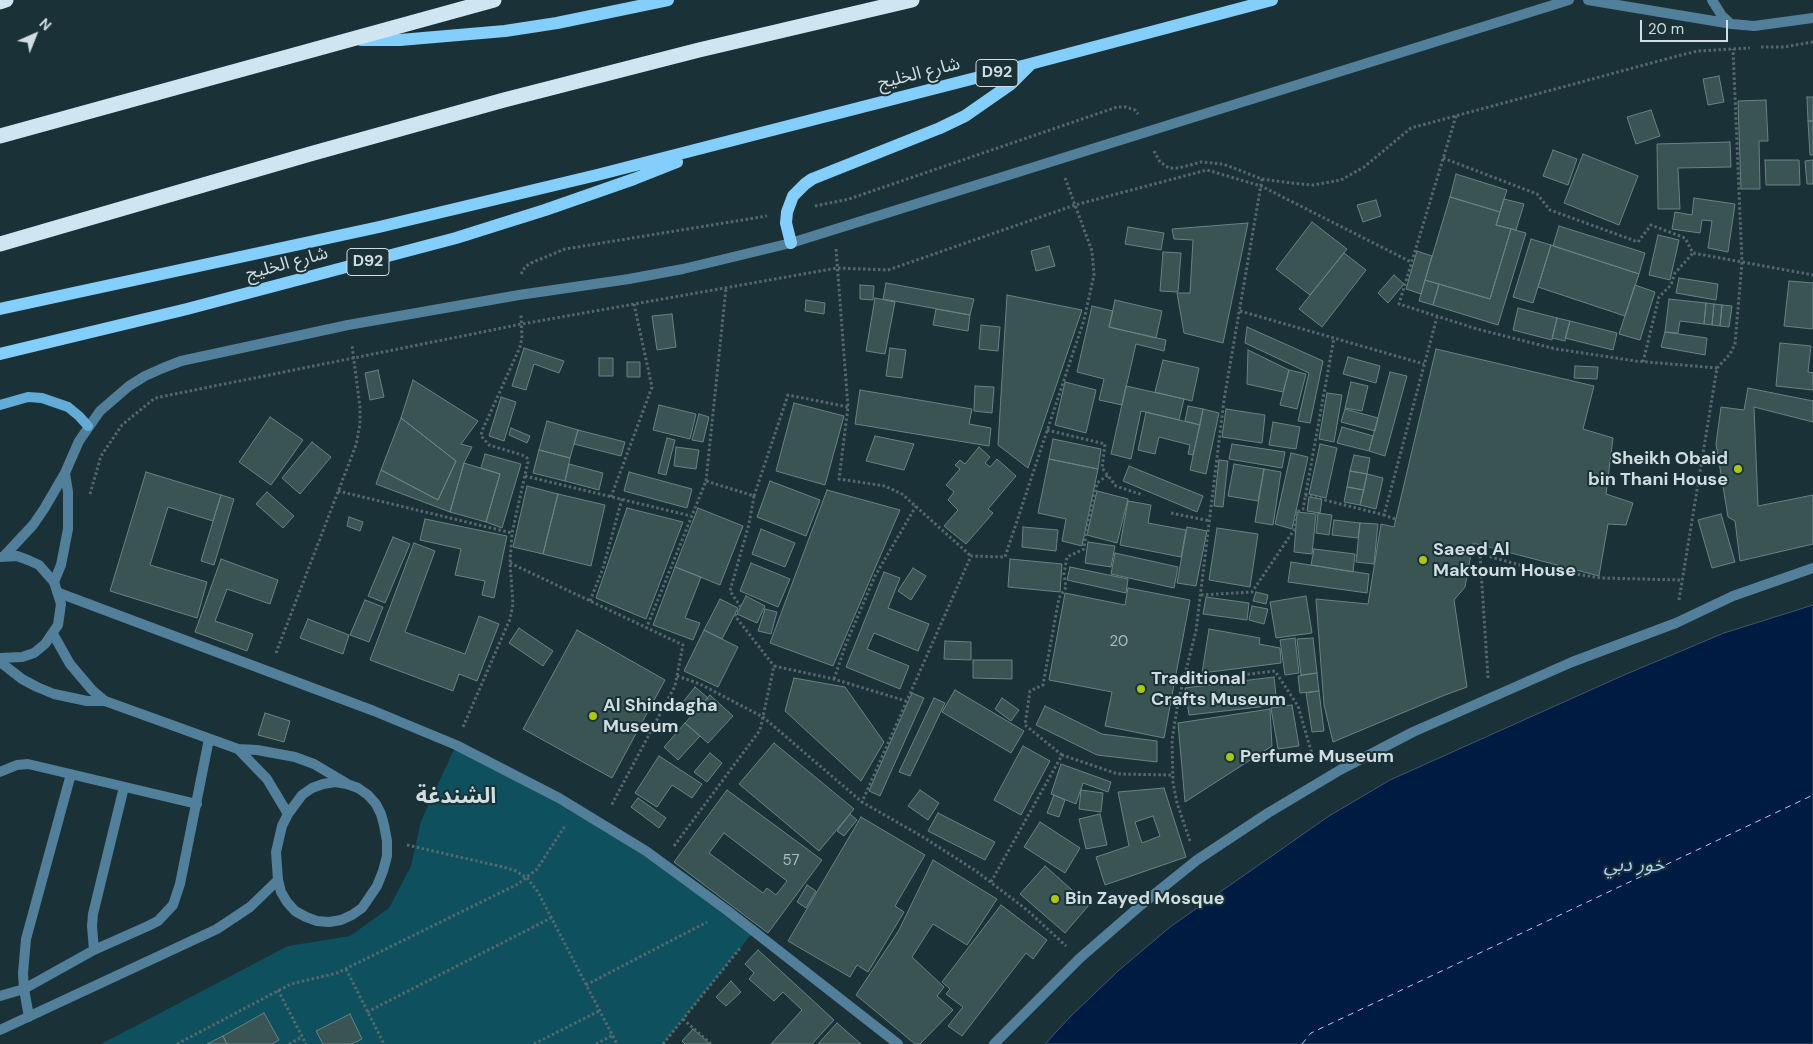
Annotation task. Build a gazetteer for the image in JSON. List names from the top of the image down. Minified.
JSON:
{"streets":{"main road":["D92","شارع الخليج"]},"districts":["الشندغة"],"water":["خور دبي"],"places":["Sheikh Obaid bin Thani House","Saeed Al Maktoum House","Traditional Crafts Museum","Al Shindagha Museum","Perfume Museum","Bin Zayed Mosque"],"house_numbers":["20","57"],"scale_bar":"20 m","north":"top right"}
